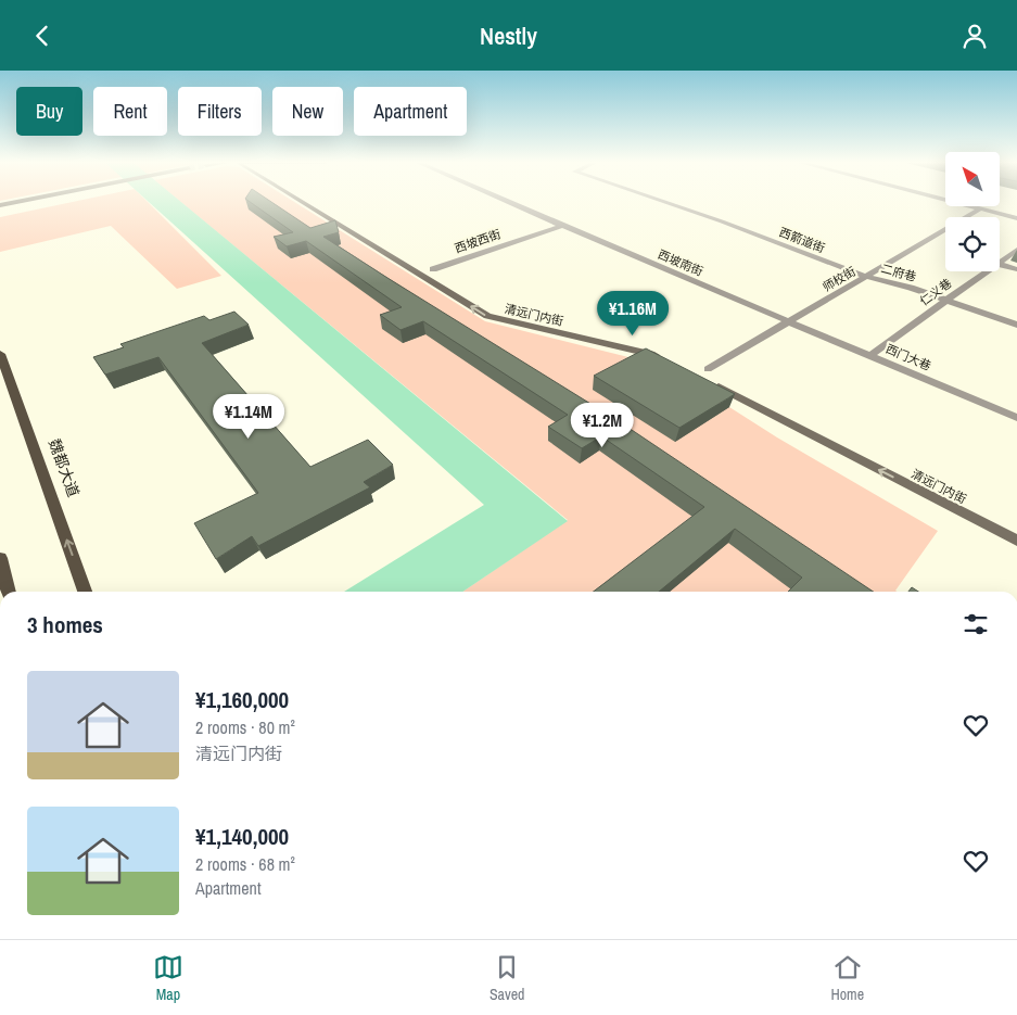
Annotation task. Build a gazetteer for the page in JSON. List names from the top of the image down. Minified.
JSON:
{"streets":{"main road":["清远门内街","魏都大道"],"street":["西箭道街","西坡西街","西坡南街","二府巷","师校街","仁义巷","西门大巷"]},"crossings":[["西箭道街","二府巷"],["西箭道街","师校街"],["西坡西街","西坡南街"],["西坡南街","师校街"],["西坡南街","西门大巷"],["二府巷","师校街"],["二府巷","仁义巷"],["师校街","西门大巷"],["仁义巷","西门大巷"]],"one_way":["清远门内街","魏都大道"],"north":"top left","page":{"header":"Nestly","chip":["Buy","Rent","Filters","New","Apartment"],"price":["¥1.16M","¥1.14M","¥1.2M"],"heading":"3 homes","list":[{"name":"¥1,160,000","note":"2 rooms · 80 m² · 清远门内街"},{"name":"¥1,140,000","note":"2 rooms · 68 m² · Apartment"}],"tabs":["Map","Saved","Home"]}}
